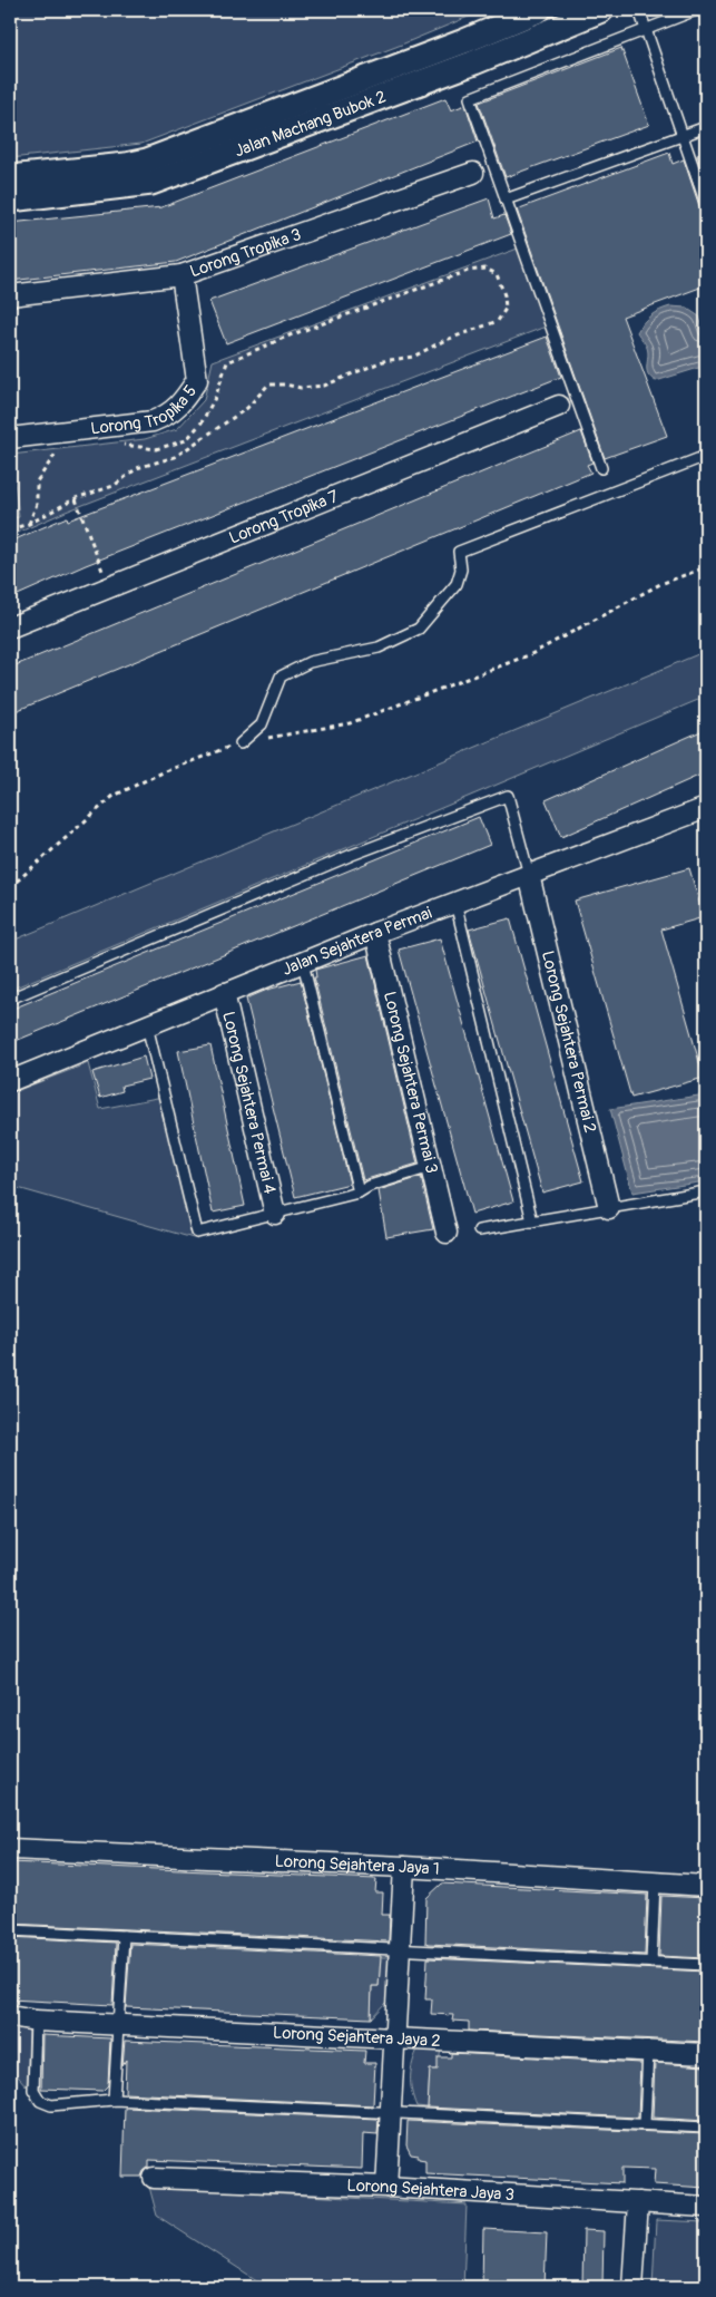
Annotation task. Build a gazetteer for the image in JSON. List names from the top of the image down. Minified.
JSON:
{"streets":{"street":["Jalan Machang Bubok 2","Lorong Tropika 3","Lorong Tropika 5","Lorong Tropika 7","Jalan Sejahtera Permai","Lorong Sejahtera Permai 2","Lorong Sejahtera Permai 3","Lorong Sejahtera Permai 4","Lorong Sejahtera Jaya 1","Lorong Sejahtera Jaya 2","Lorong Sejahtera Jaya 3"]},"crossings":[["Lorong Tropika 3","Lorong Tropika 5"],["Jalan Sejahtera Permai","Lorong Sejahtera Permai 2"],["Jalan Sejahtera Permai","Lorong Sejahtera Permai 3"],["Jalan Sejahtera Permai","Lorong Sejahtera Permai 4"]]}
